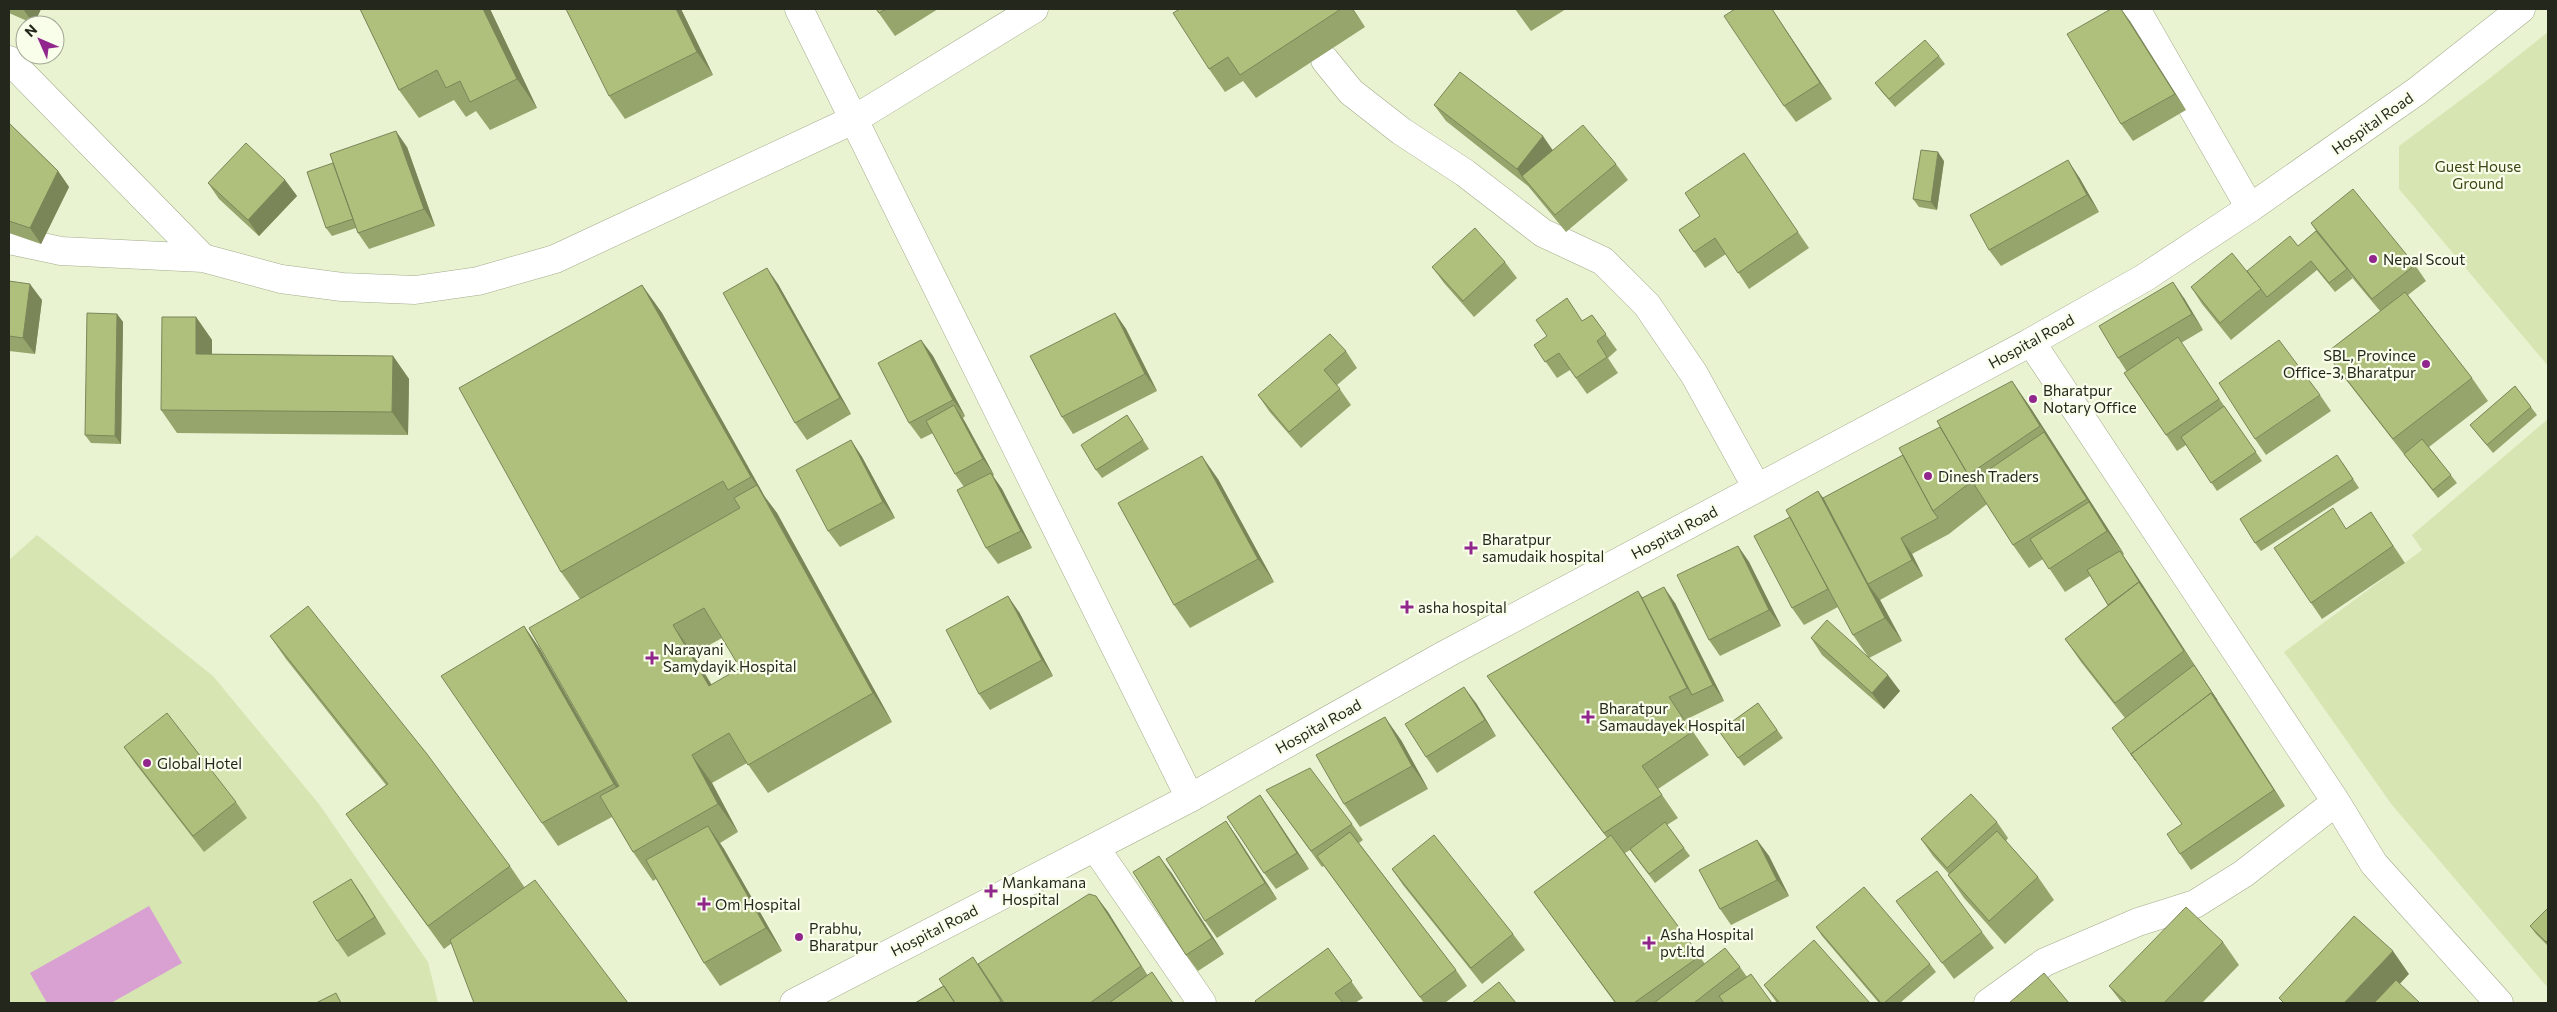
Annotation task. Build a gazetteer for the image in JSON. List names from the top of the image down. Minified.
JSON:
{"streets":{"street":["Hospital Road"]},"parks":["Guest House Ground"],"places":{"other":["Nepal Scout","SBL, Province Office-3, Bharatpur","Bharatpur Notary Office","Dinesh Traders","Global Hotel","Prabhu, Bharatpur"],"health":["Bharatpur samudaik hospital","asha hospital","Narayani Samydayik Hospital","Bharatpur Samaudayek Hospital","Mankamana Hospital","Om Hospital","Asha Hospital pvt.ltd"]},"north":"top left"}
